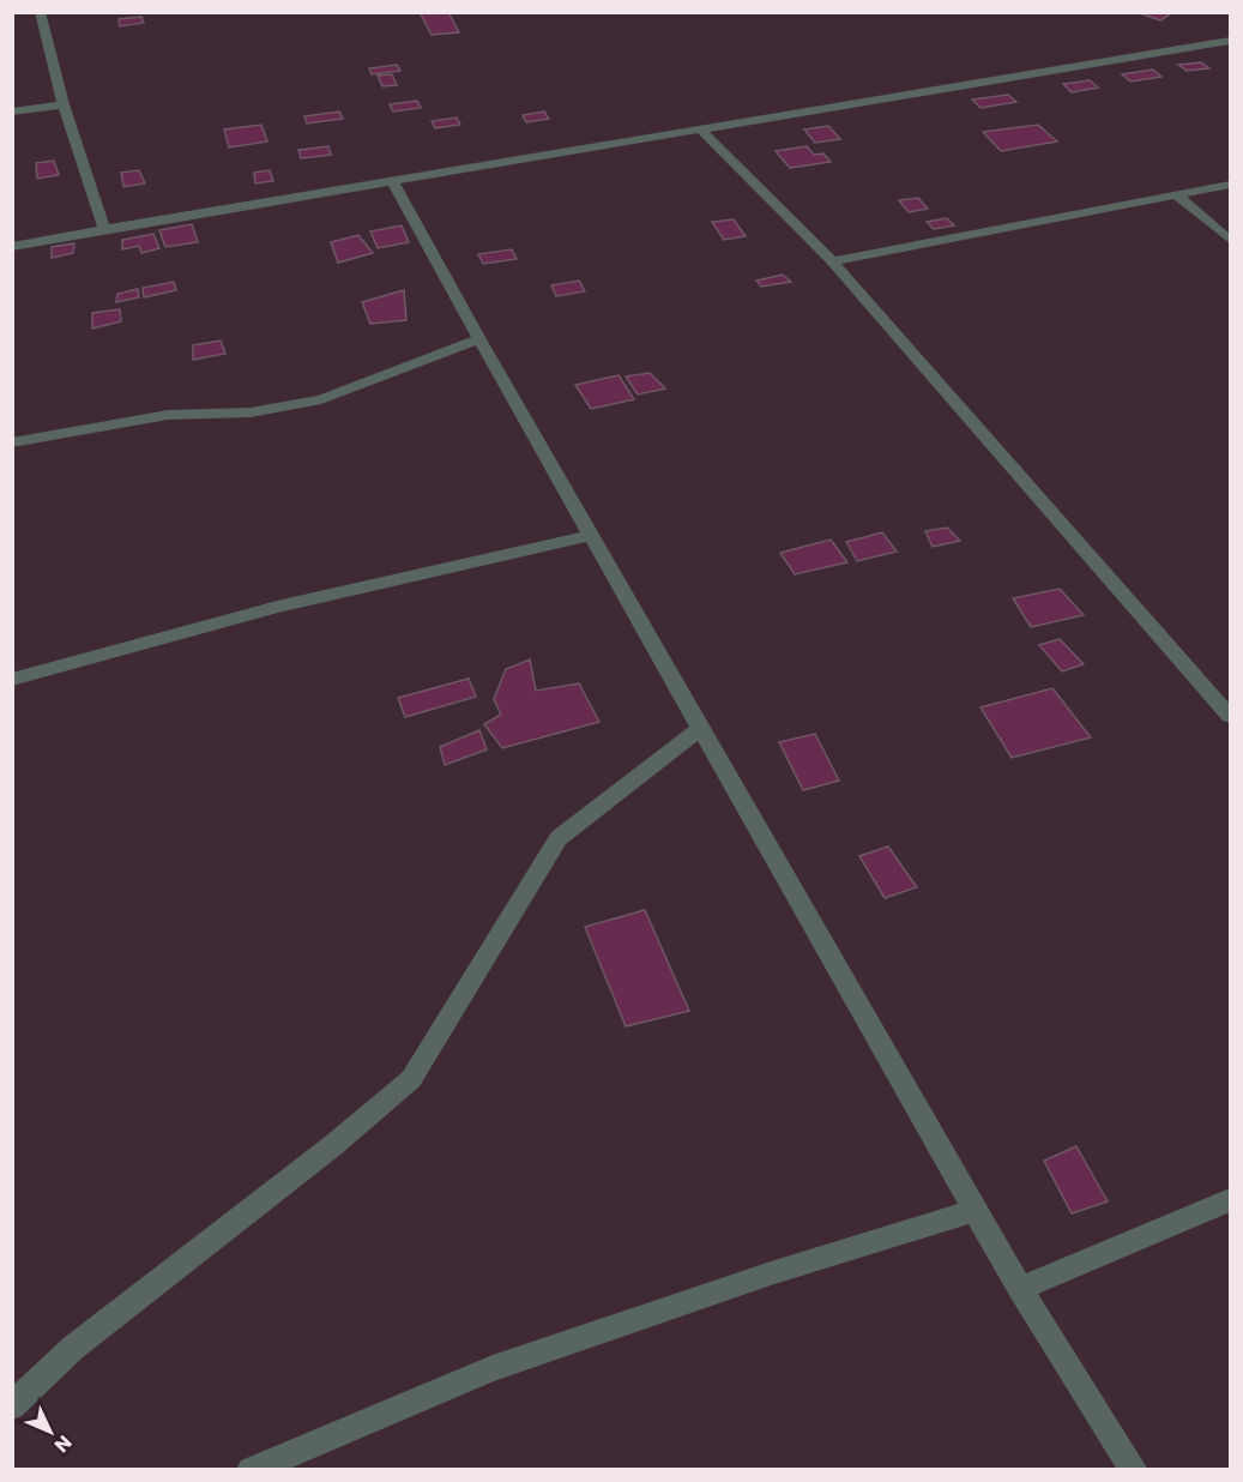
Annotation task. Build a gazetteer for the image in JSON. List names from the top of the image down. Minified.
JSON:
{"north":"bottom right"}
